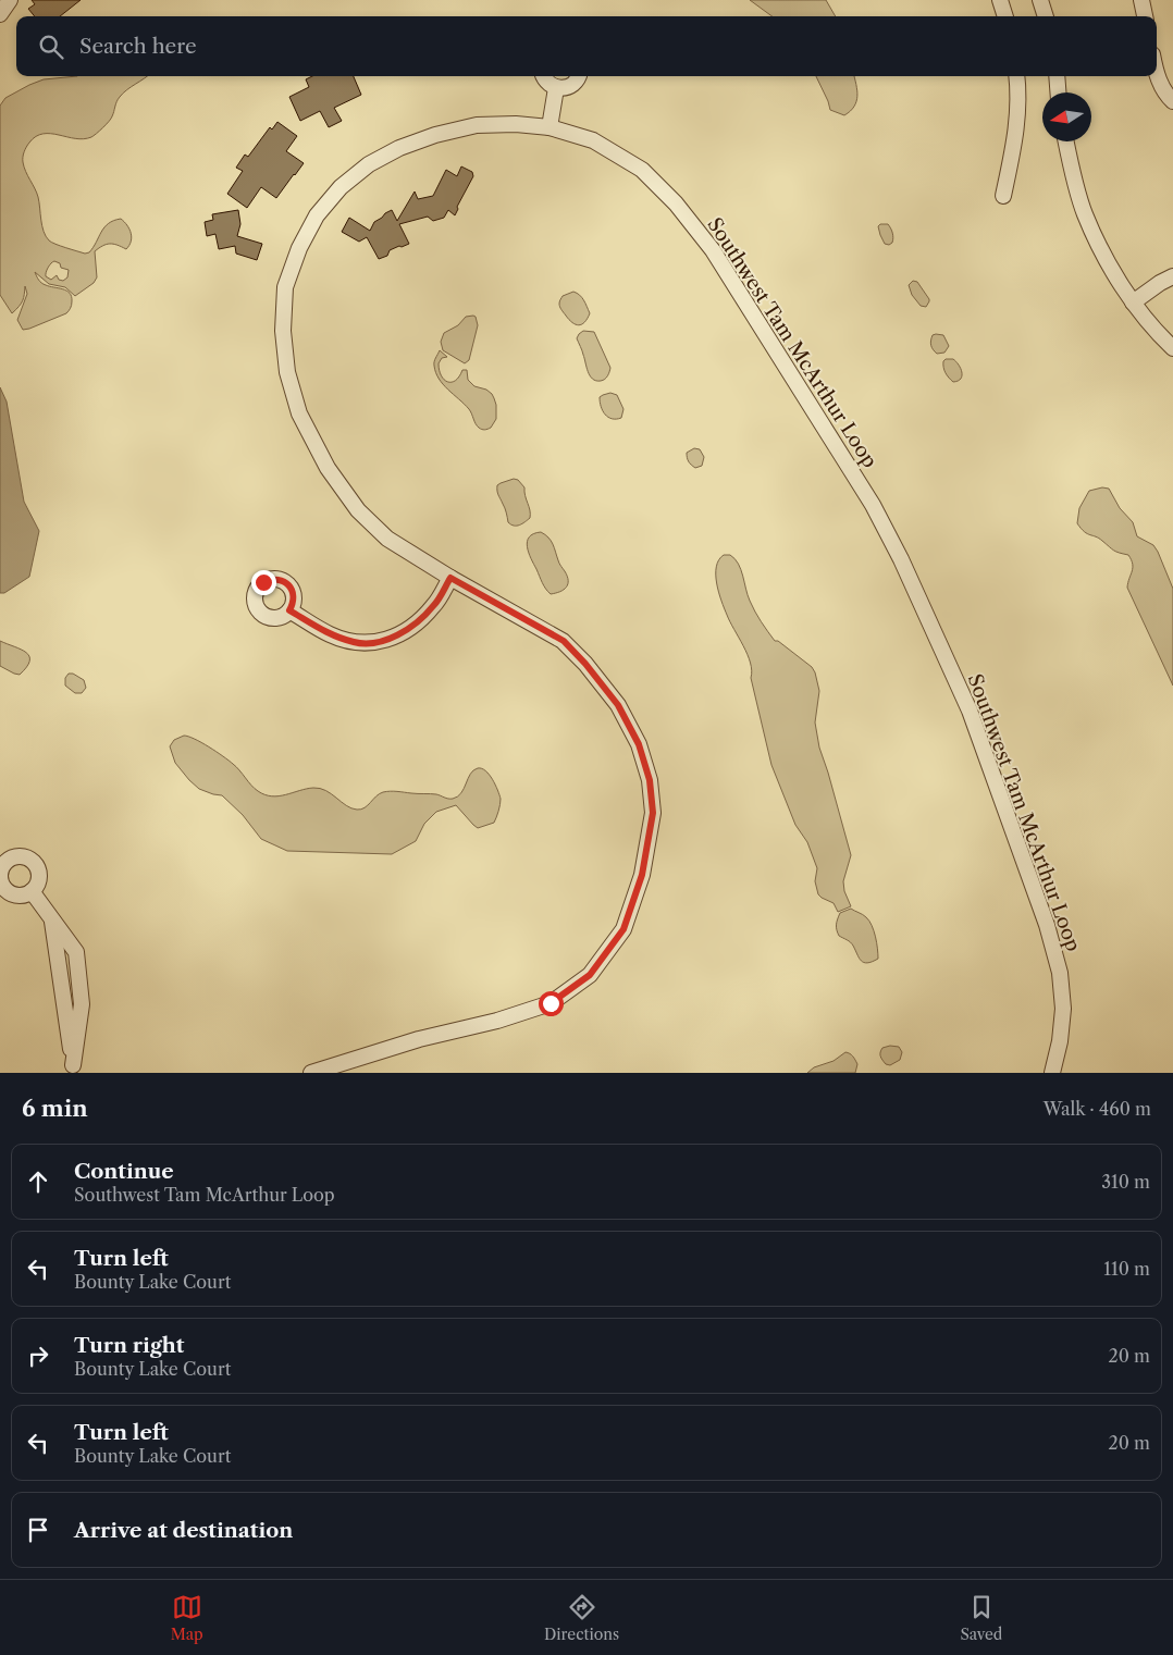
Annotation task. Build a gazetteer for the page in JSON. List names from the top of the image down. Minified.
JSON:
{"streets":{"street":["Southwest Tam McArthur Loop"]},"north":"left","page":{"search":"Search here","heading":["6 min","Walk · 460 m"],"list":[["Continue","Southwest Tam McArthur Loop","310 m"],["Turn left","Bounty Lake Court","110 m"],["Turn right","Bounty Lake Court","20 m"],["Turn left","Bounty Lake Court","20 m"],"Arrive at destination"],"nav":["Map","Directions","Saved"]}}
